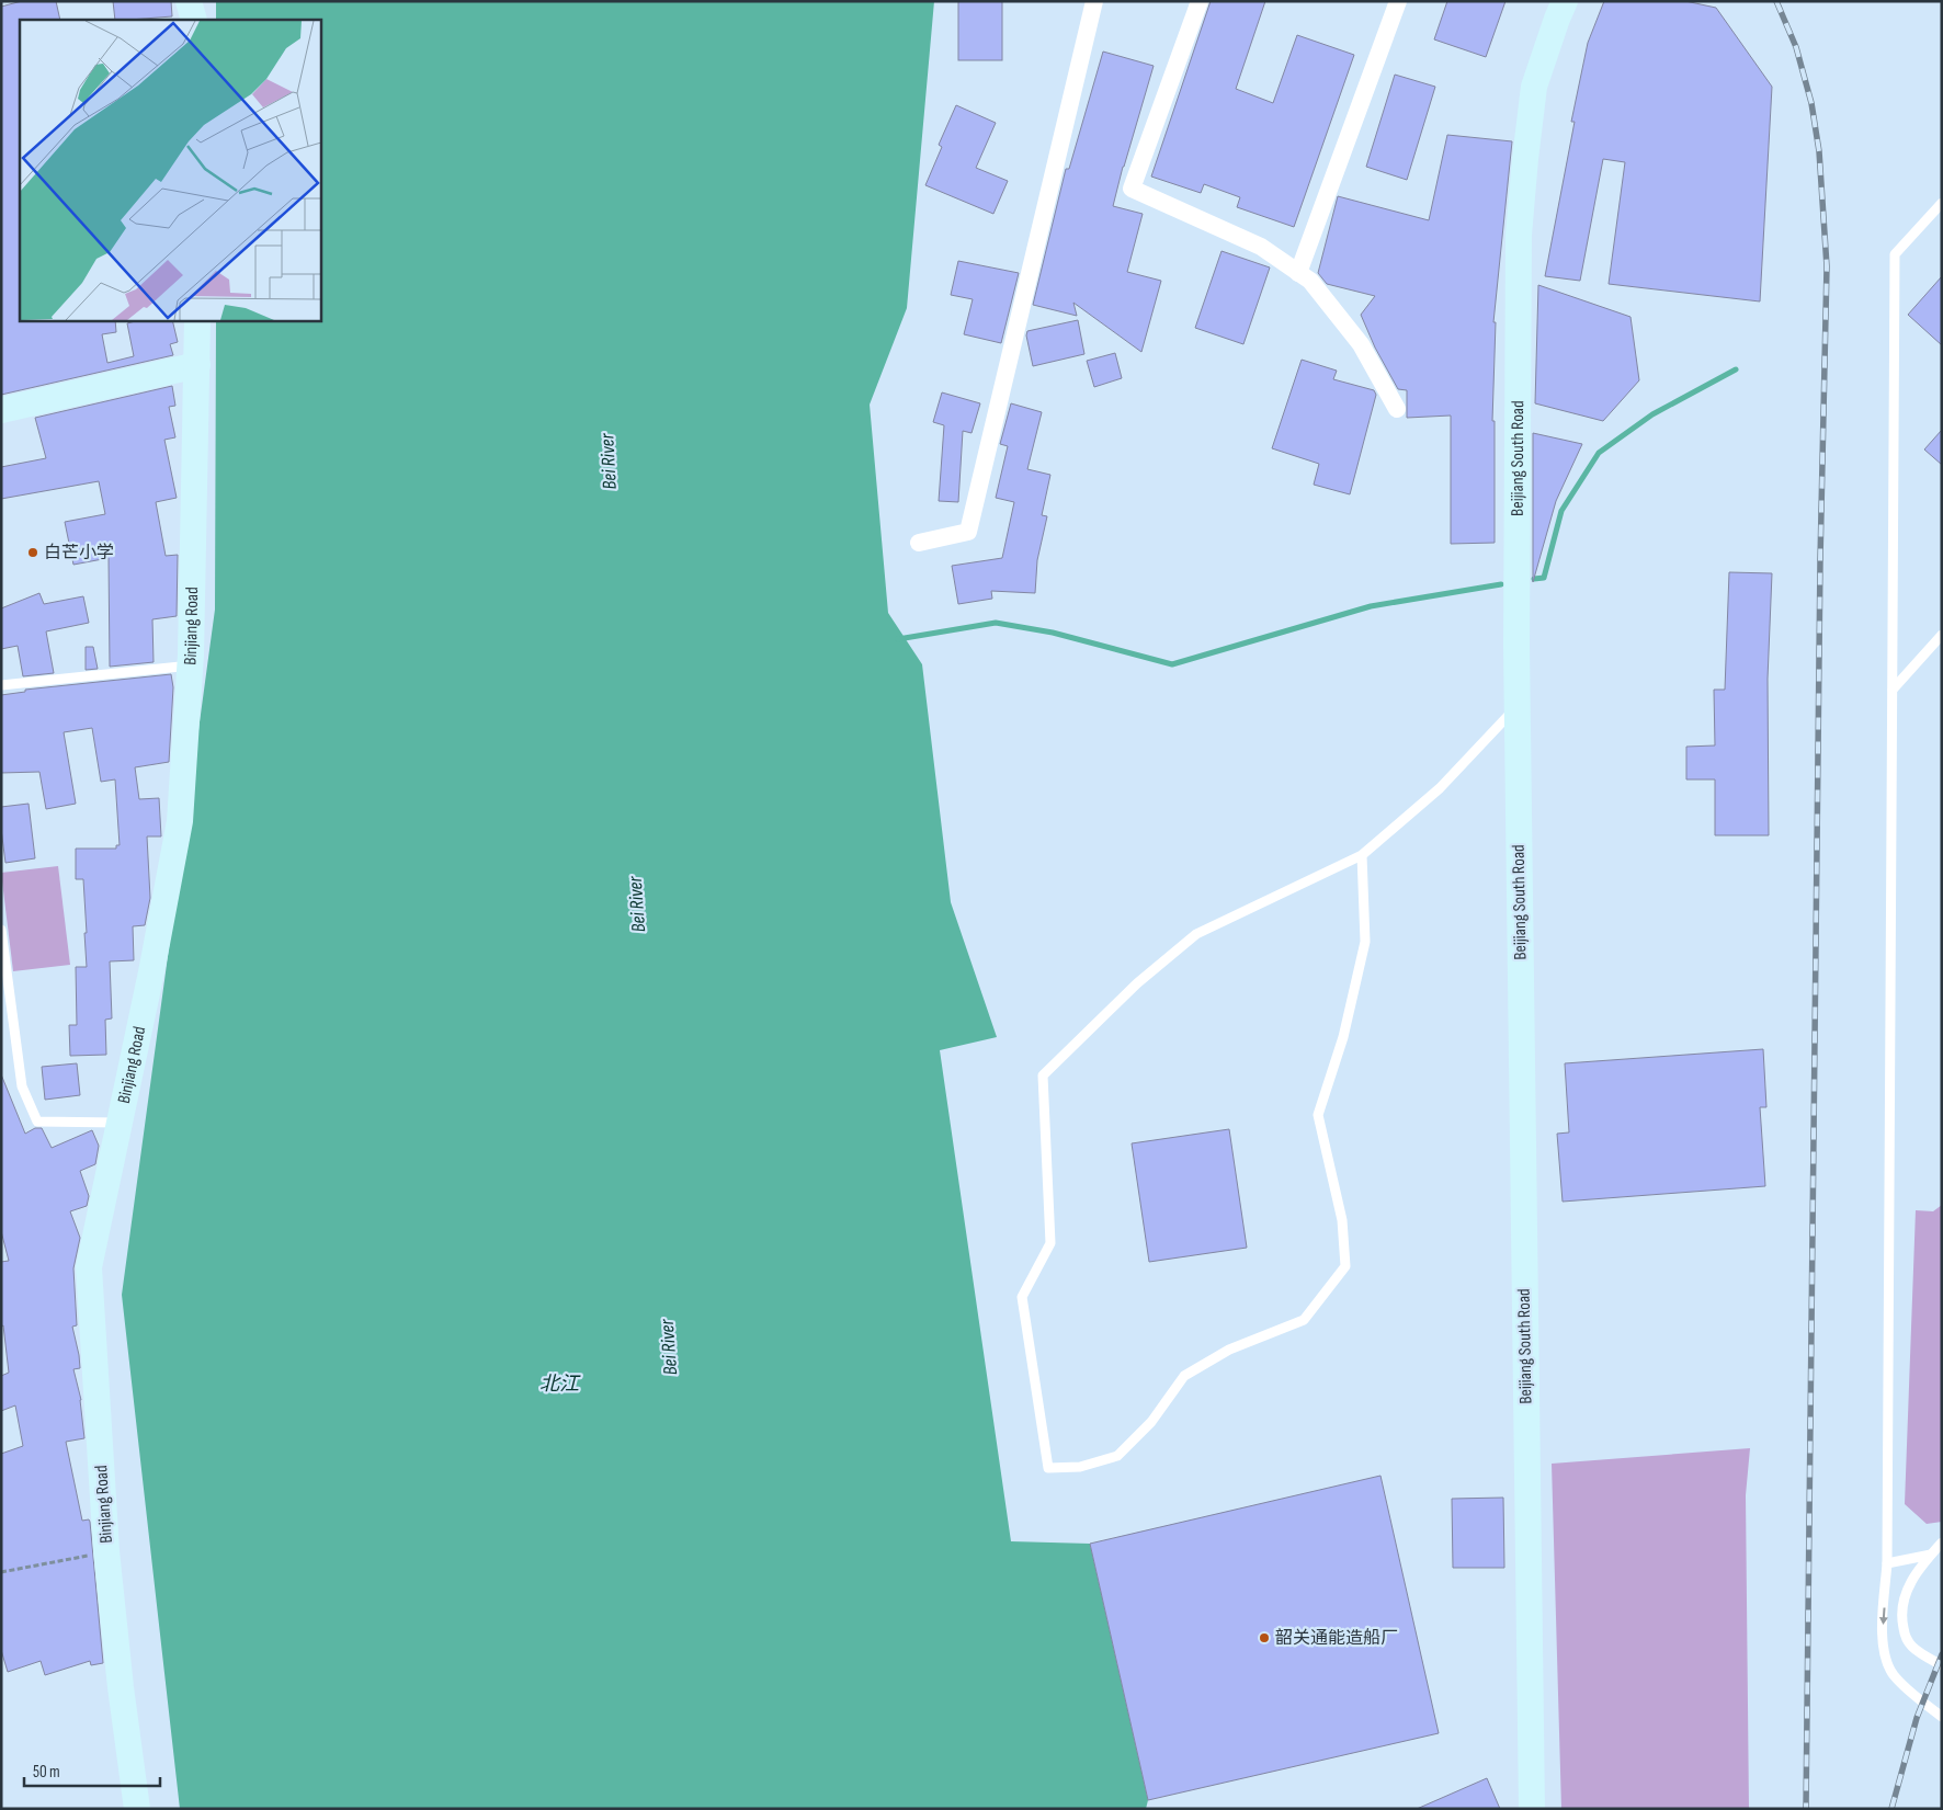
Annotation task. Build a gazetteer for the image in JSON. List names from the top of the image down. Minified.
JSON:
{"streets":{"street":["Beijiang South Road","Binjiang Road"]},"water":["Bei River","北江"],"places":["白芒小学","韶关通能造船厂"],"scale_bar":"50 m"}
